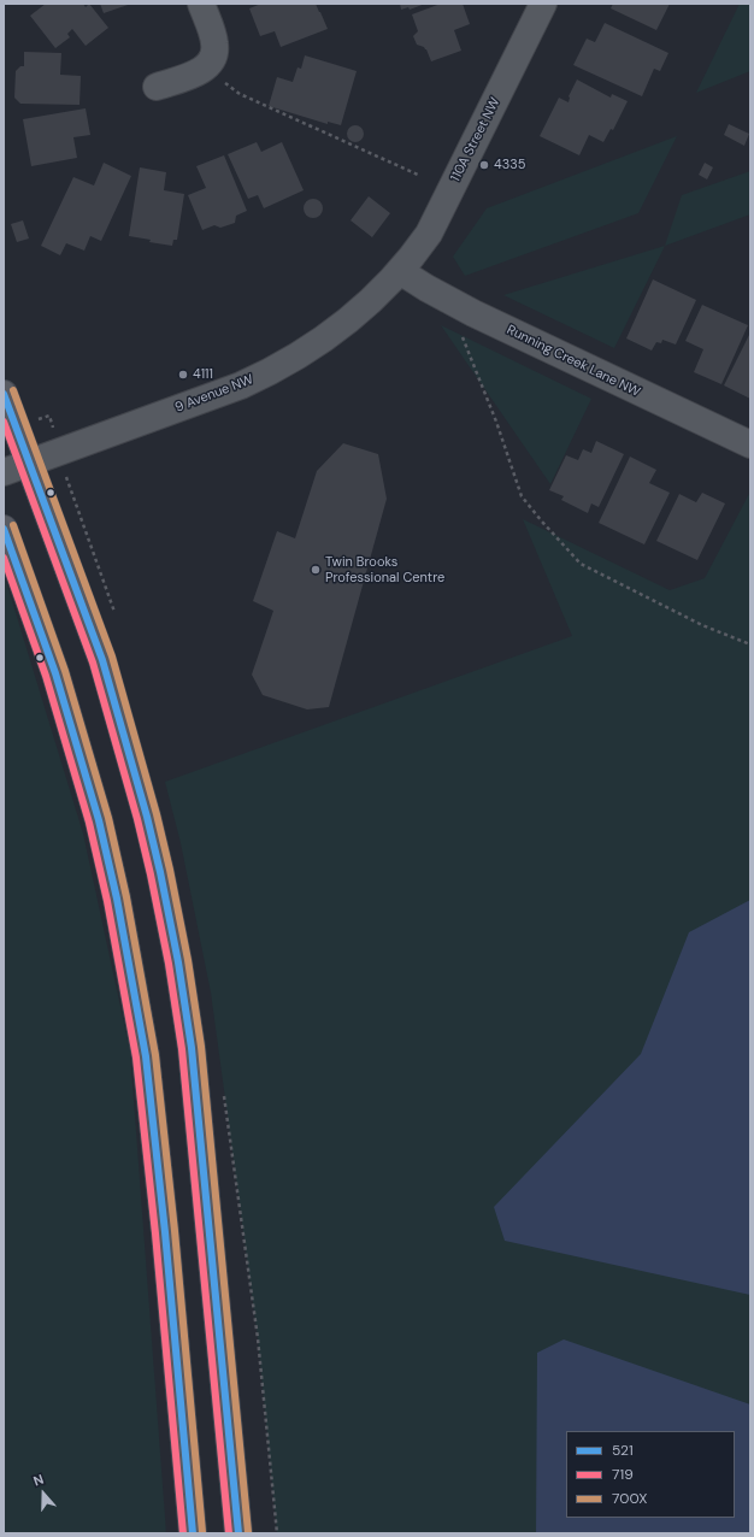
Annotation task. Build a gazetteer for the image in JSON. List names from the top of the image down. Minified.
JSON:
{"streets":{"street":["110A Street NW","Running Creek Lane NW","9 Avenue NW"]},"crossings":[["110A Street NW","Running Creek Lane NW"],["110A Street NW","9 Avenue NW"],["Running Creek Lane NW","9 Avenue NW"]],"places":["4335","4111","Twin Brooks Professional Centre"],"lines":["transit line 700X","transit line 521","transit line 719"],"legend":["521","719","700X"],"north":"top"}
